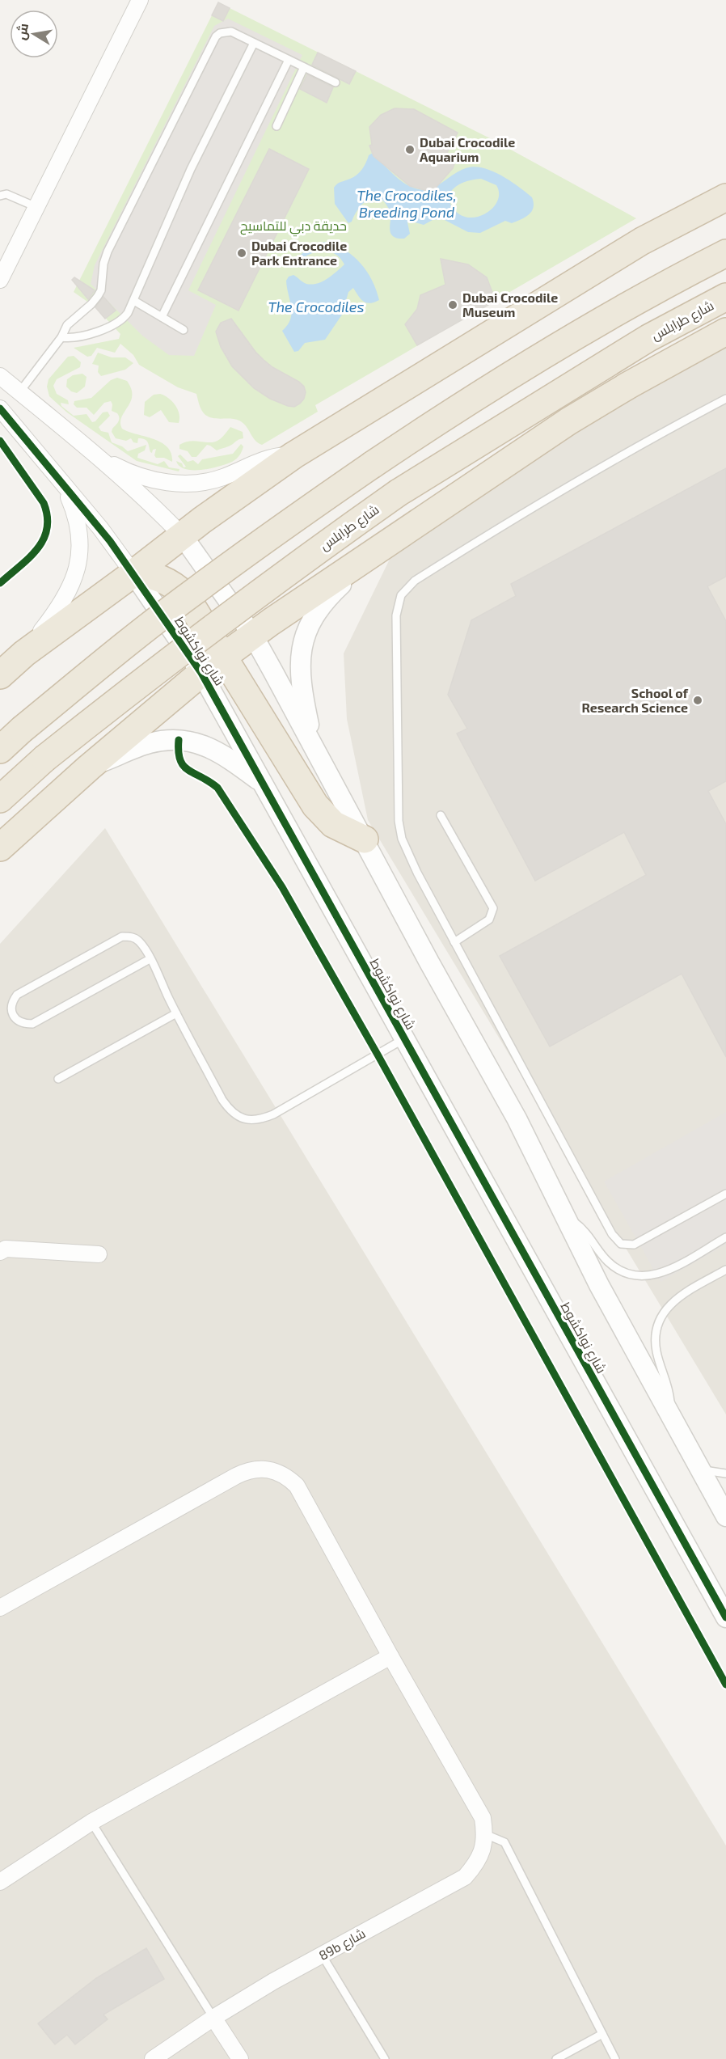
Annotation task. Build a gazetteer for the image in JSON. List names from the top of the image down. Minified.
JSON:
{"streets":{"highway":["شارع طرابلس"],"street":["شارع نواكشوط","89b شارع"]},"water":["The Crocodiles, Breeding Pond","The Crocodiles"],"parks":["حديقة دبي للتماسيح"],"places":["Dubai Crocodile Aquarium","Dubai Crocodile Park Entrance","Dubai Crocodile Museum","School of Research Science"],"north":"left"}
